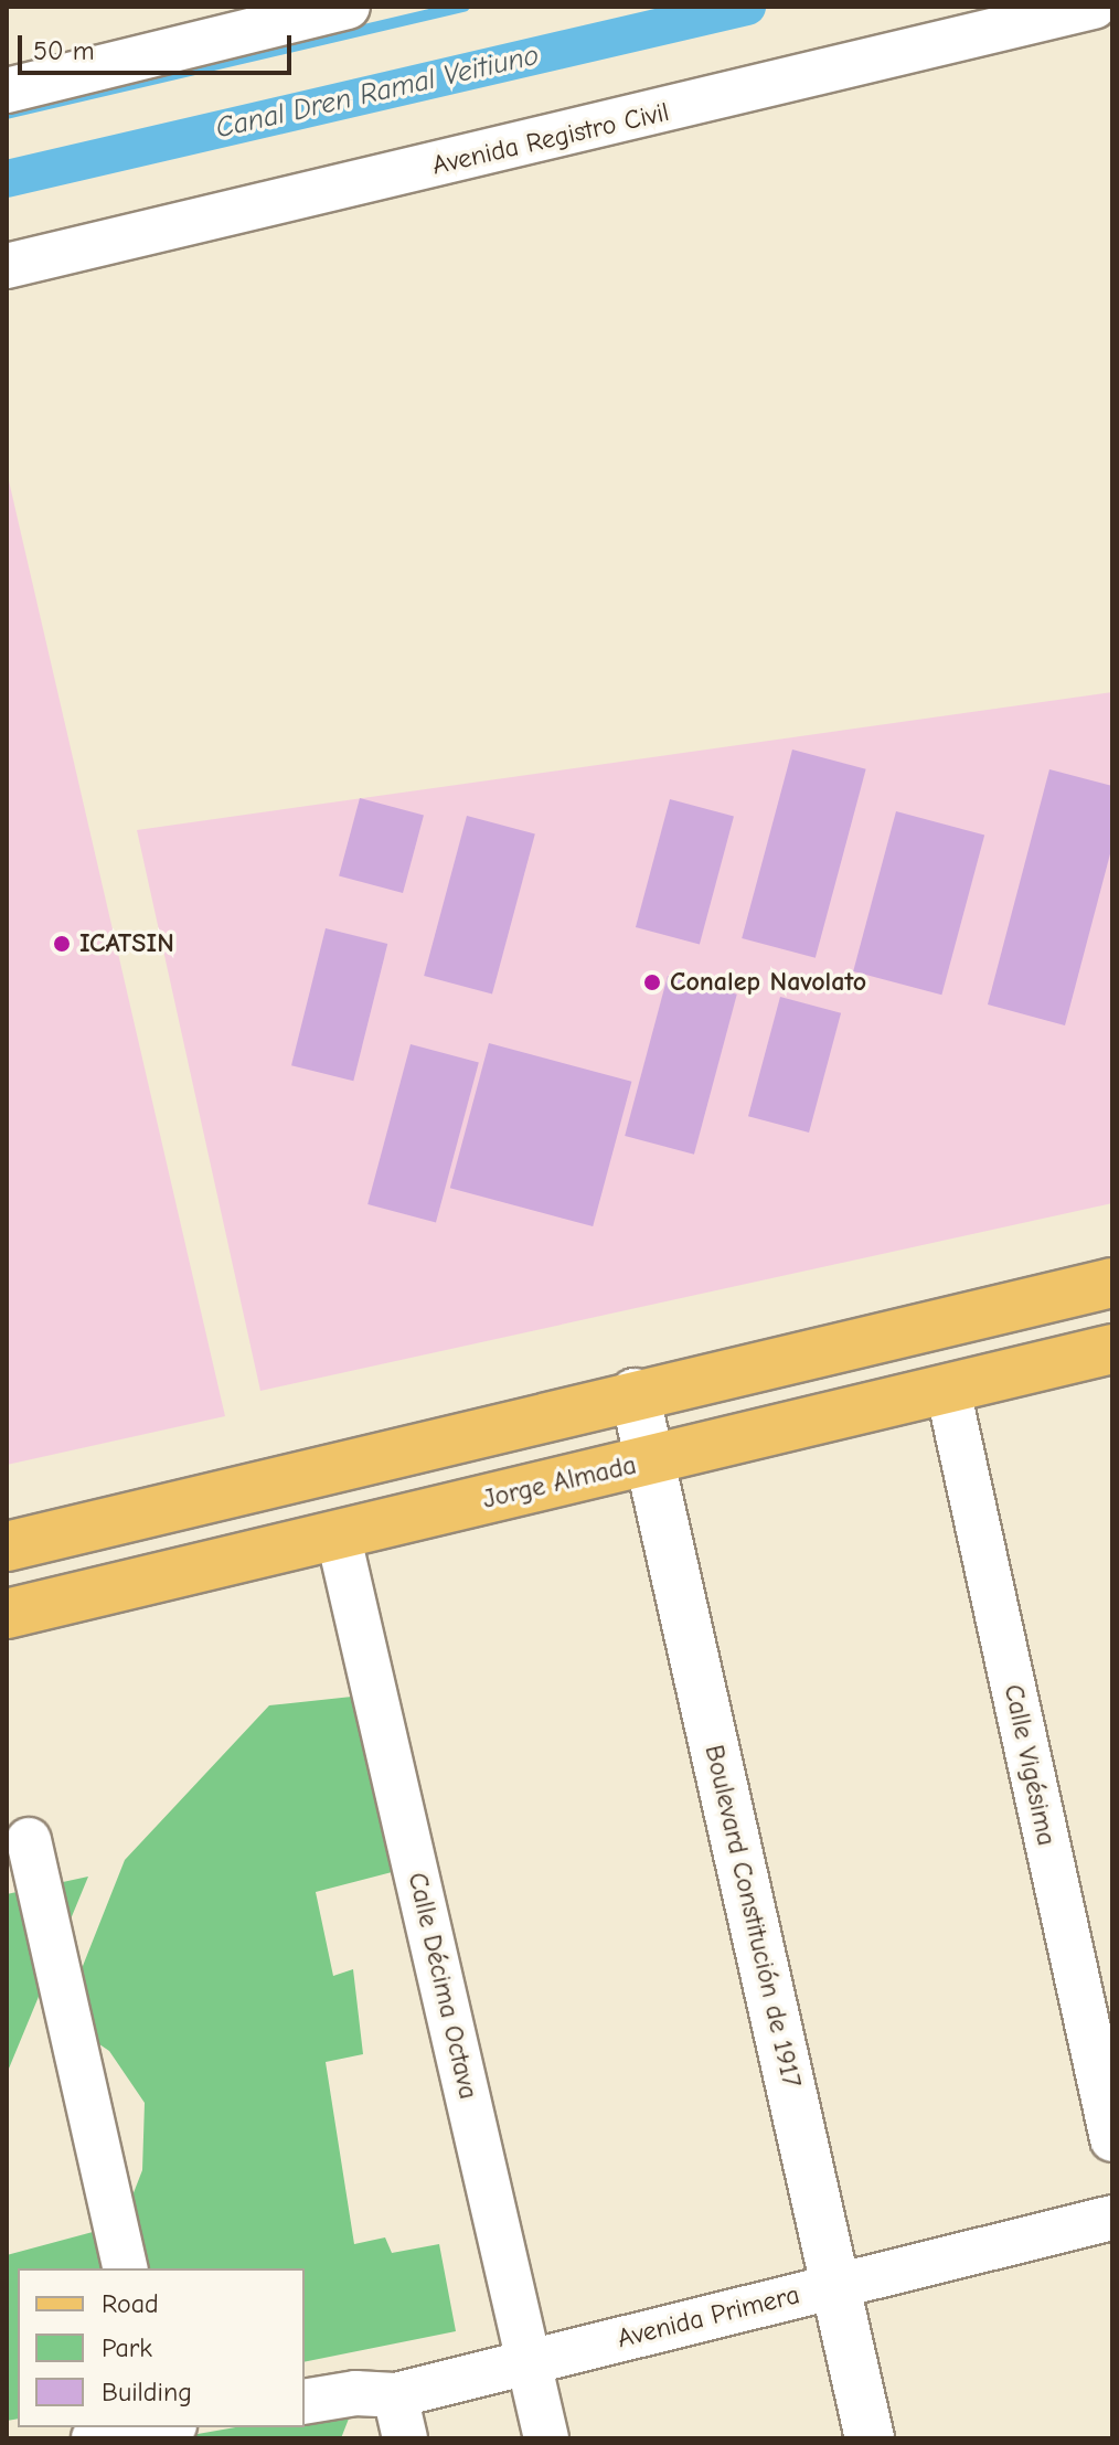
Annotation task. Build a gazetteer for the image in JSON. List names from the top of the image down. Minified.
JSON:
{"streets":{"main road":["Jorge Almada"],"street":["Avenida Registro Civil","Calle Vigésima","Boulevard Constitución de 1917","Calle Décima Octava","Avenida Primera"]},"crossings":[["Jorge Almada","Calle Vigésima"],["Jorge Almada","Boulevard Constitución de 1917"],["Jorge Almada","Calle Décima Octava"],["Boulevard Constitución de 1917","Avenida Primera"],["Calle Décima Octava","Avenida Primera"]],"water":["Canal Dren Ramal Veitiuno"],"places":["ICATSIN","Conalep Navolato"],"legend":["Road","Park","Building"],"scale_bar":"50 m"}
